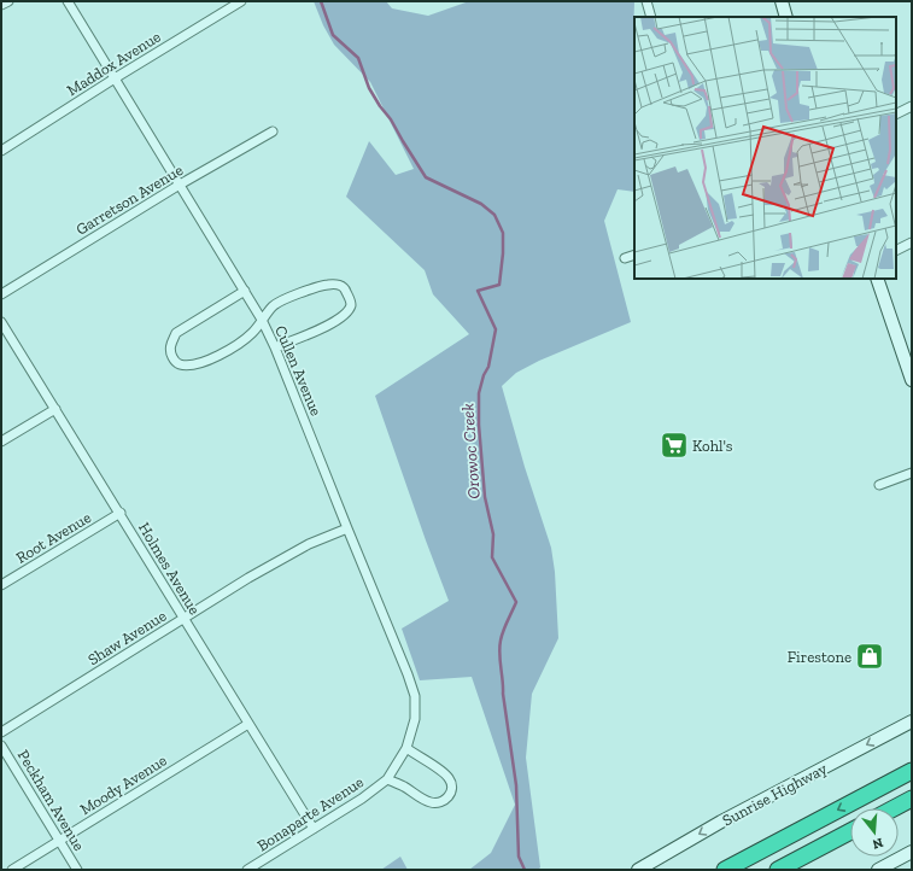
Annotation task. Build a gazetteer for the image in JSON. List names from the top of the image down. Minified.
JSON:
{"streets":{"main road":["Sunrise Highway"],"street":["Maddox Avenue","Garretson Avenue","Cullen Avenue","Root Avenue","Holmes Avenue","Shaw Avenue","Moody Avenue","Peckham Avenue","Bonaparte Avenue"]},"crossings":[["Maddox Avenue","Cullen Avenue"],["Garretson Avenue","Cullen Avenue"],["Cullen Avenue","Shaw Avenue"],["Cullen Avenue","Bonaparte Avenue"],["Root Avenue","Holmes Avenue"],["Holmes Avenue","Shaw Avenue"],["Holmes Avenue","Moody Avenue"],["Holmes Avenue","Bonaparte Avenue"],["Moody Avenue","Peckham Avenue"]],"one_way":["Sunrise Highway"],"water":["Orowoc Creek"],"places":{"supermarket":["Kohl's"],"shop":["Firestone"]},"north":"bottom"}
